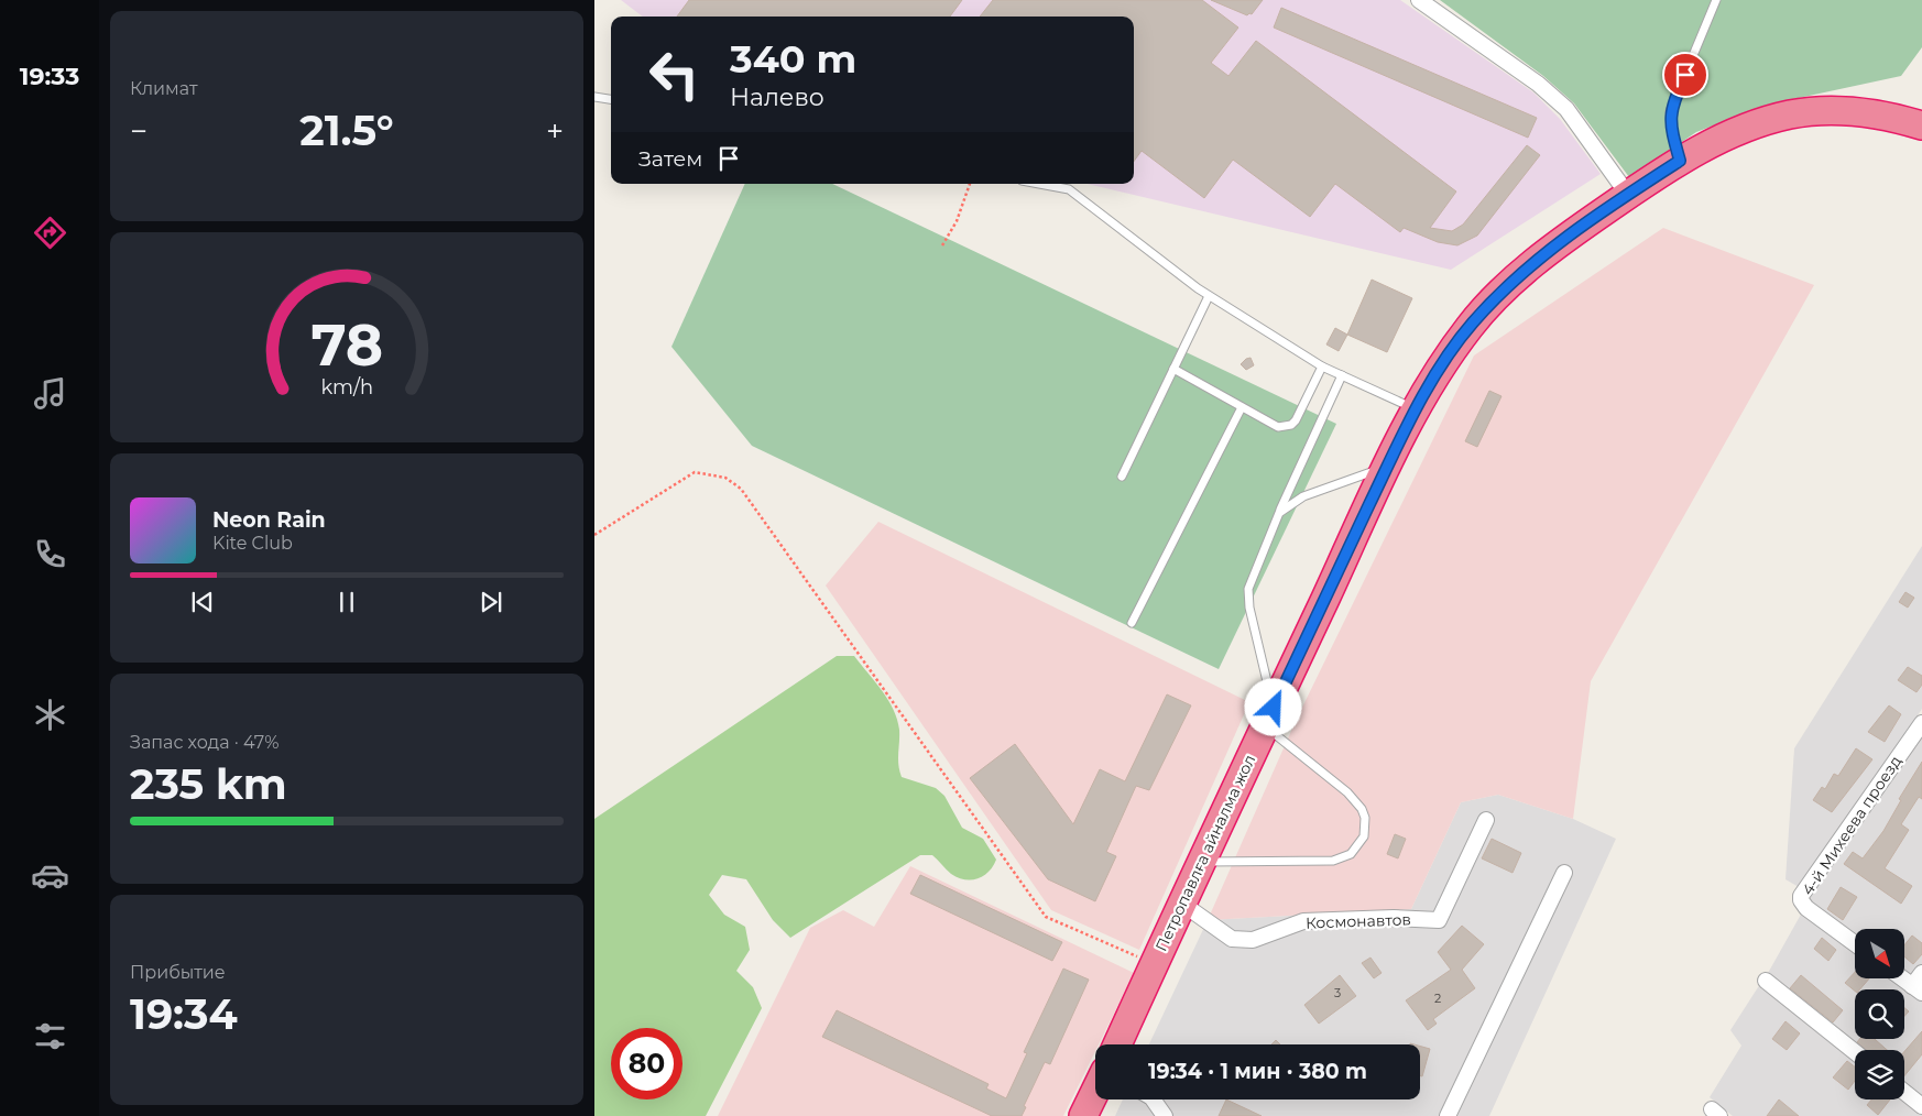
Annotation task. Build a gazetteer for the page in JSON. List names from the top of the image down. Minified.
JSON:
{"streets":{"highway":["Петропавлға айналма жол"],"street":["4-й Михеева проезд","Космонавтов"]},"crossings":[["Петропавлға айналма жол","Космонавтов"]],"house_numbers":["3","2"],"north":"bottom right","page":{"tabs":"19:33","tile":["Климат",["Запас хода · 47%","235 km"],["Прибытие","19:34"]],"turn":["340 m","Налево"],"heat":["−","21.5°","+"],"then":"Затем","song":["Neon Rain","Kite Club"],"limit":"80","trip":"19:34 · 1 мин · 380 m","gauge":["78","km/h"]}}
